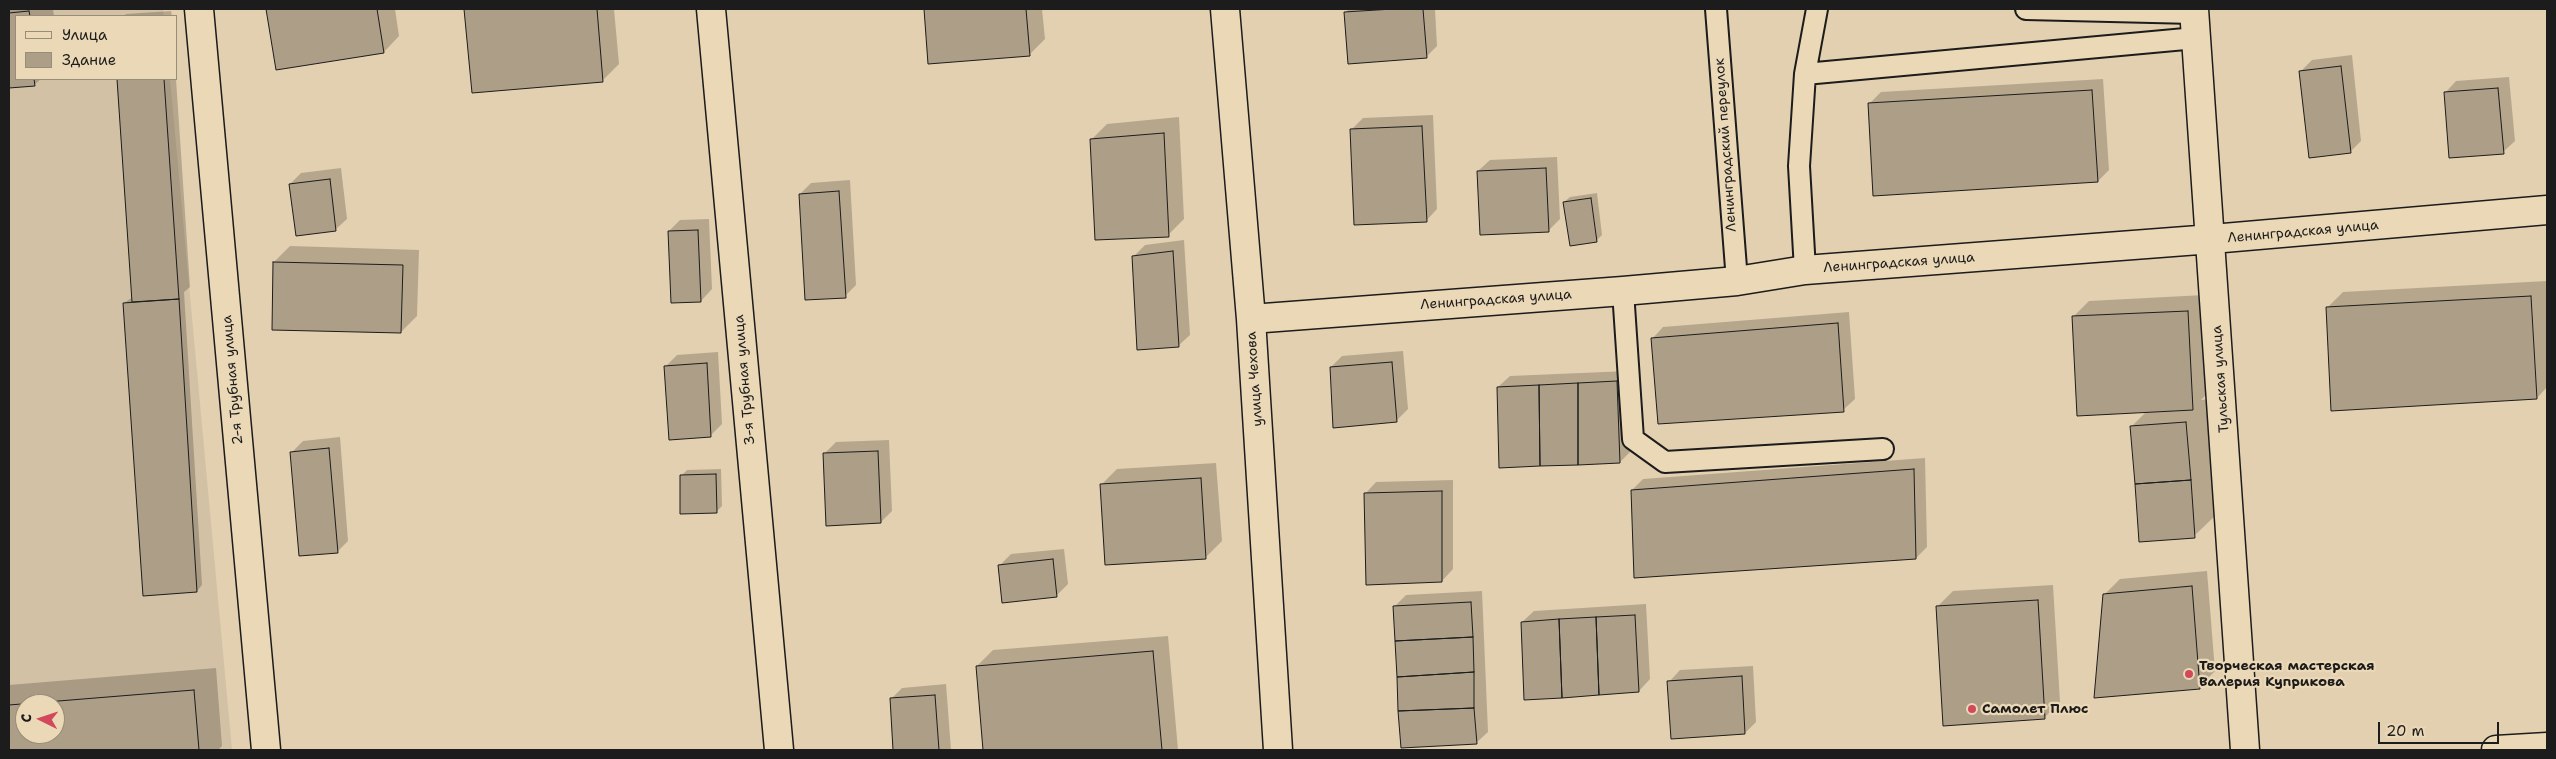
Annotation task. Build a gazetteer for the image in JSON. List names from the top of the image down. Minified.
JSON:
{"streets":{"street":["Ленинградская улица","улица Чехова","Тульская улица","2-я Трубная улица","3-я Трубная улица"],"lane":["Ленинградский переулок"]},"crossings":[["Ленинградский переулок","Ленинградская улица"],["Ленинградская улица","улица Чехова"],["Ленинградская улица","Тульская улица"]],"places":["Творческая мастерская Валерия Куприкова","Самолет Плюс"],"legend":["Улица","Здание"],"scale_bar":"20 m","north":"left"}
